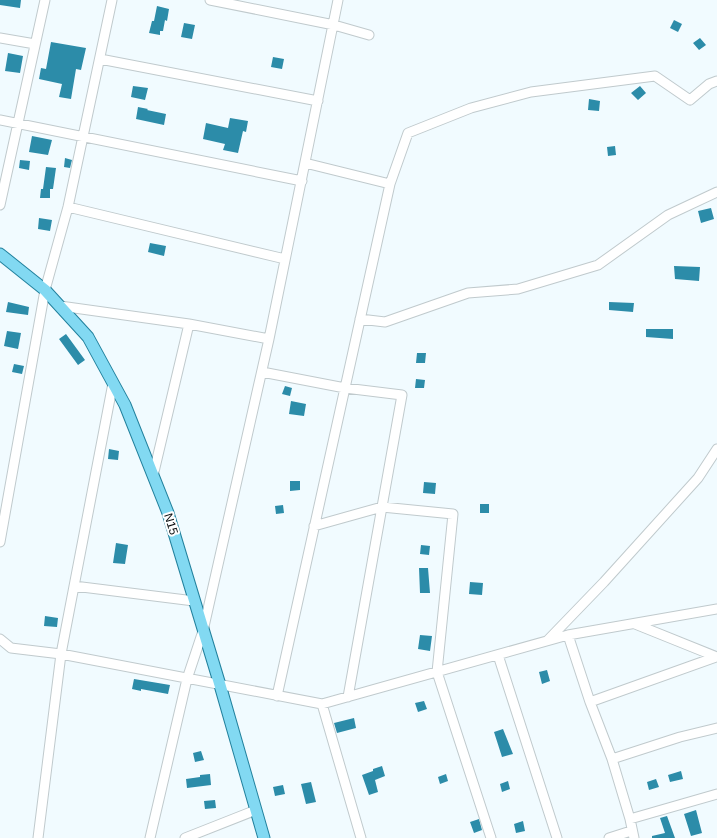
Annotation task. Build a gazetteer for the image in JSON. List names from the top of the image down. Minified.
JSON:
{"streets":{"main road":["N15"]}}
